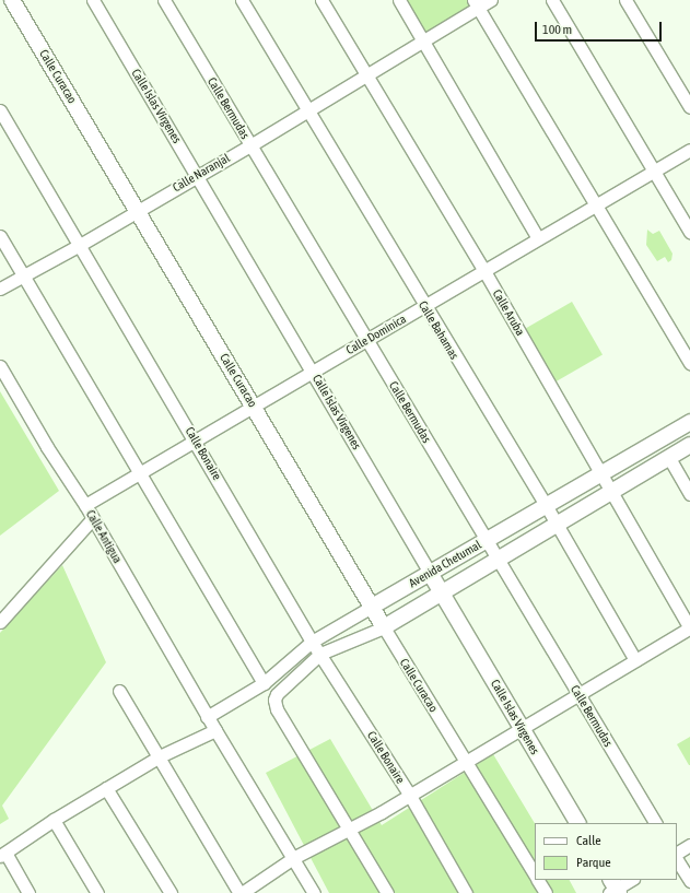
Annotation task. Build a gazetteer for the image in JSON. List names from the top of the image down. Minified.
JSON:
{"streets":{"main road":["Calle Curacao","Calle Islas Vírgenes","Avenida Chetumal"],"street":["Calle Bermudas","Calle Naranjal","Calle Aruba","Calle Bahamas","Calle Dominica","Calle Bonaire","Calle Antigua"]},"crossings":[["Calle Curacao","Calle Naranjal"],["Calle Curacao","Calle Dominica"],["Calle Curacao","Avenida Chetumal"],["Calle Islas Vírgenes","Calle Naranjal"],["Calle Islas Vírgenes","Calle Dominica"],["Calle Islas Vírgenes","Avenida Chetumal"],["Calle Bermudas","Calle Naranjal"],["Calle Bermudas","Calle Dominica"],["Calle Bermudas","Avenida Chetumal"],["Calle Naranjal","Calle Aruba"],["Calle Naranjal","Calle Bahamas"],["Calle Naranjal","Calle Bonaire"],["Calle Aruba","Calle Dominica"],["Calle Aruba","Avenida Chetumal"],["Calle Bahamas","Calle Dominica"],["Calle Bahamas","Avenida Chetumal"],["Calle Dominica","Calle Bonaire"],["Calle Dominica","Calle Antigua"],["Calle Bonaire","Avenida Chetumal"],["Calle Antigua","Avenida Chetumal"]],"legend":["Calle","Parque"],"scale_bar":"100 m"}
